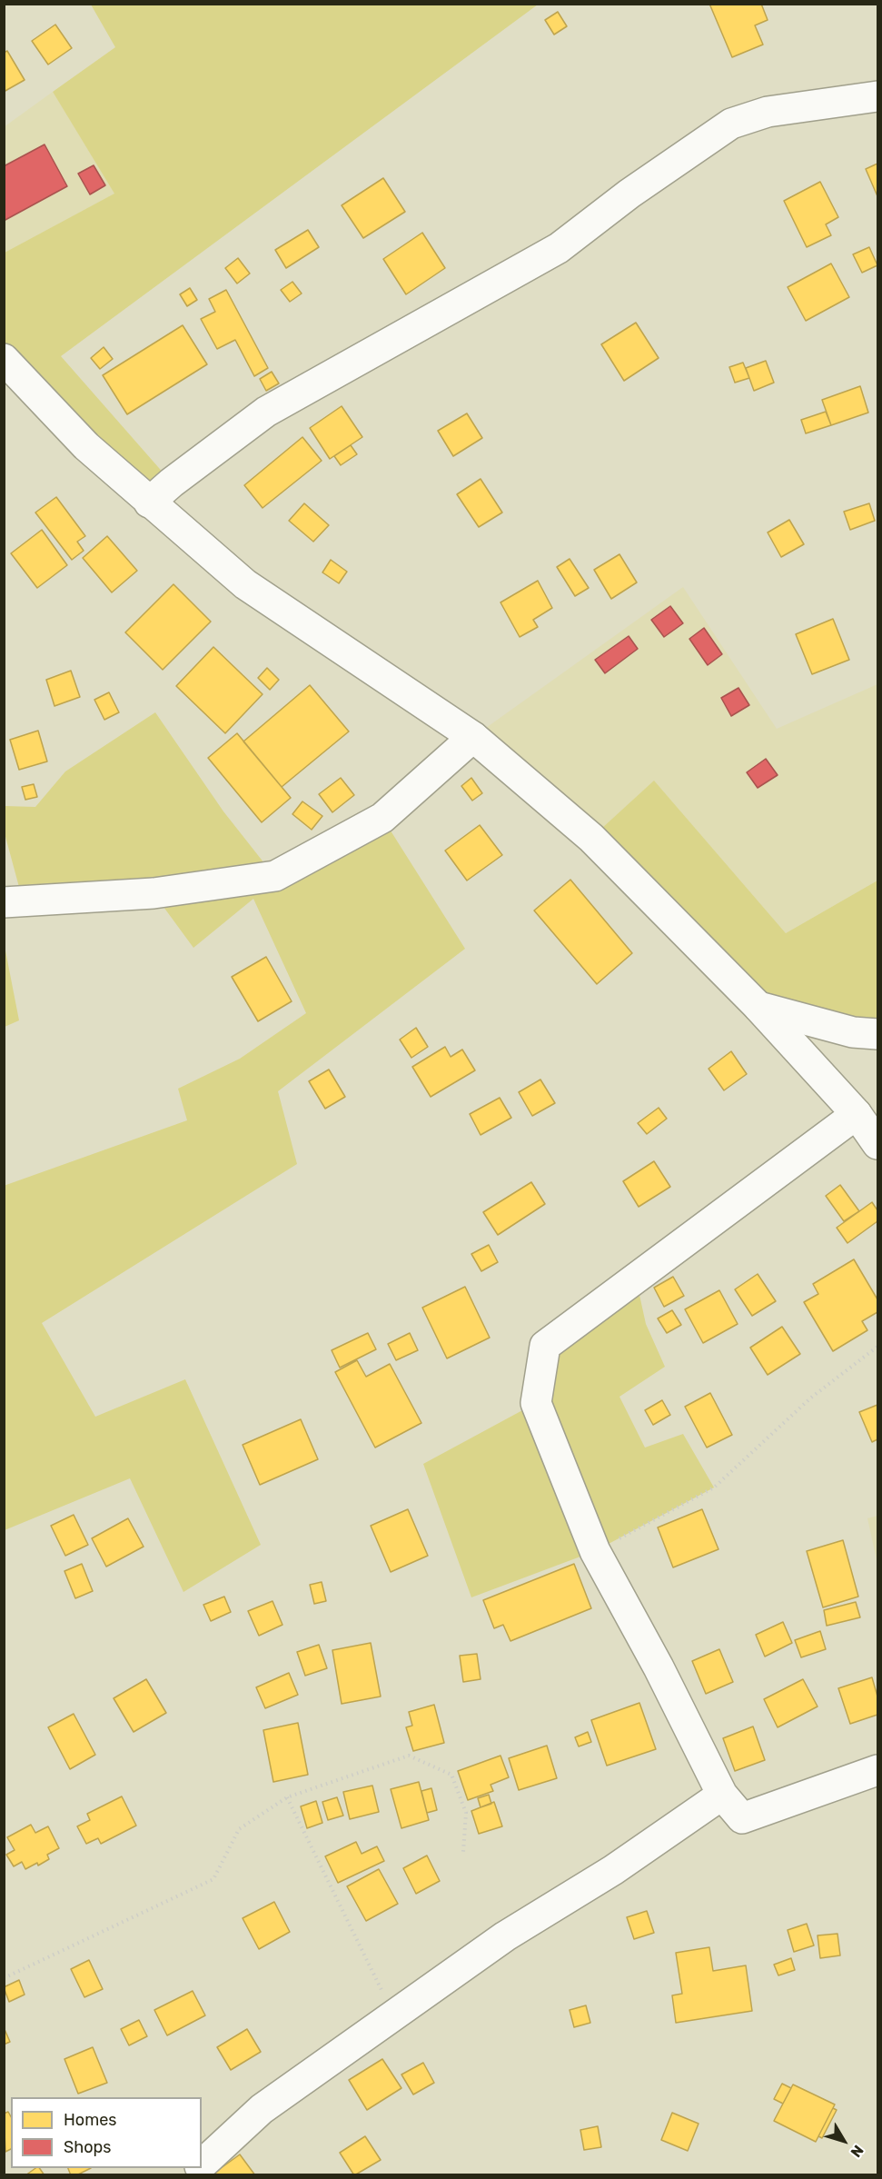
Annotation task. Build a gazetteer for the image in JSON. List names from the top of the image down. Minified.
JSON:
{"legend":["Homes","Shops"],"north":"bottom right"}
